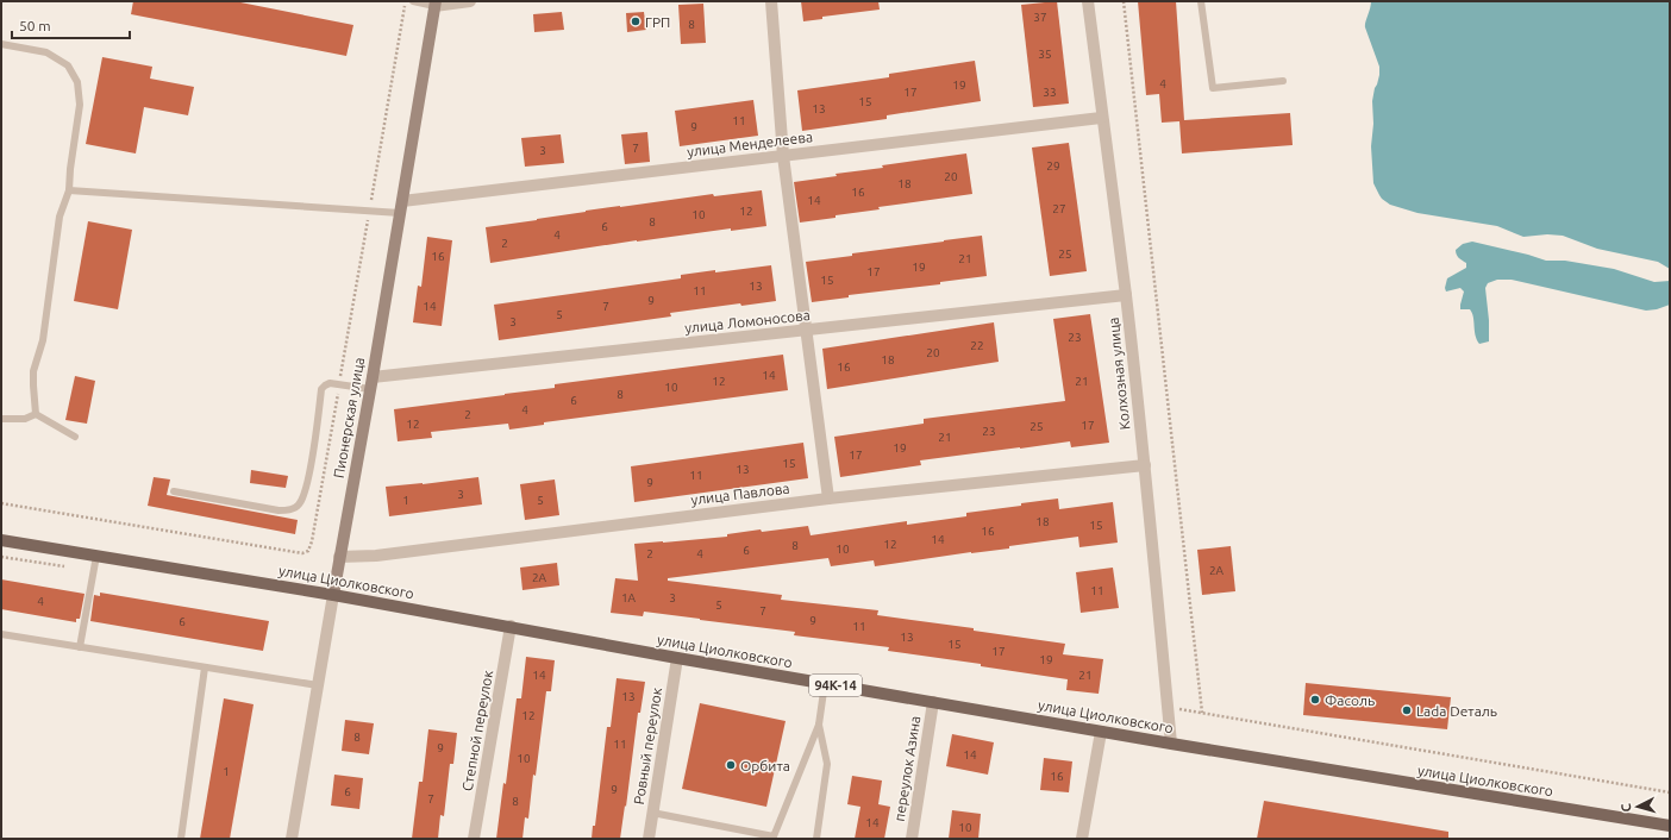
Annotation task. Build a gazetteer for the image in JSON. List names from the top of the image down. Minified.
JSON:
{"streets":{"main road":["улица Циолковского","94К-14"],"street":["улица Менделеева","улица Ломоносова","Колхозная улица","Пионерская улица","улица Павлова","Степной переулок","Ровный переулок","переулок Азина"]},"crossings":[["улица Менделеева","Колхозная улица"],["улица Менделеева","Пионерская улица"],["улица Ломоносова","Колхозная улица"],["улица Ломоносова","Пионерская улица"],["Колхозная улица","улица Павлова"],["Колхозная улица","улица Циолковского"],["Пионерская улица","улица Павлова"],["Пионерская улица","улица Циолковского"],["улица Циолковского","Степной переулок"],["улица Циолковского","Ровный переулок"],["улица Циолковского","переулок Азина"]],"places":["ГРП","Фасоль","Lada Dеталь","Орбита"],"house_numbers":["37","8","35","4","19","17","33","15","13","11","9","7","3","29","20","18","16","14","27","12","10","8","6","4","2","25","16","21","19","17","15","13","11","9","14","7","5","3","23","22","20","18","16","14","12","21","10","8","6","4","2","12","17","25","23","21","19","17","15","13","11","9","3","1","5","18","15","16","14","12","8","10","6","2","4","2А","2А","11","1А","3","4","5","7","9","6","11","13","15","17","19","14","21","13","12","8","11","9","14","10","1","16","9","6","7","8","14","10"],"scale_bar":"50 m","north":"left"}
